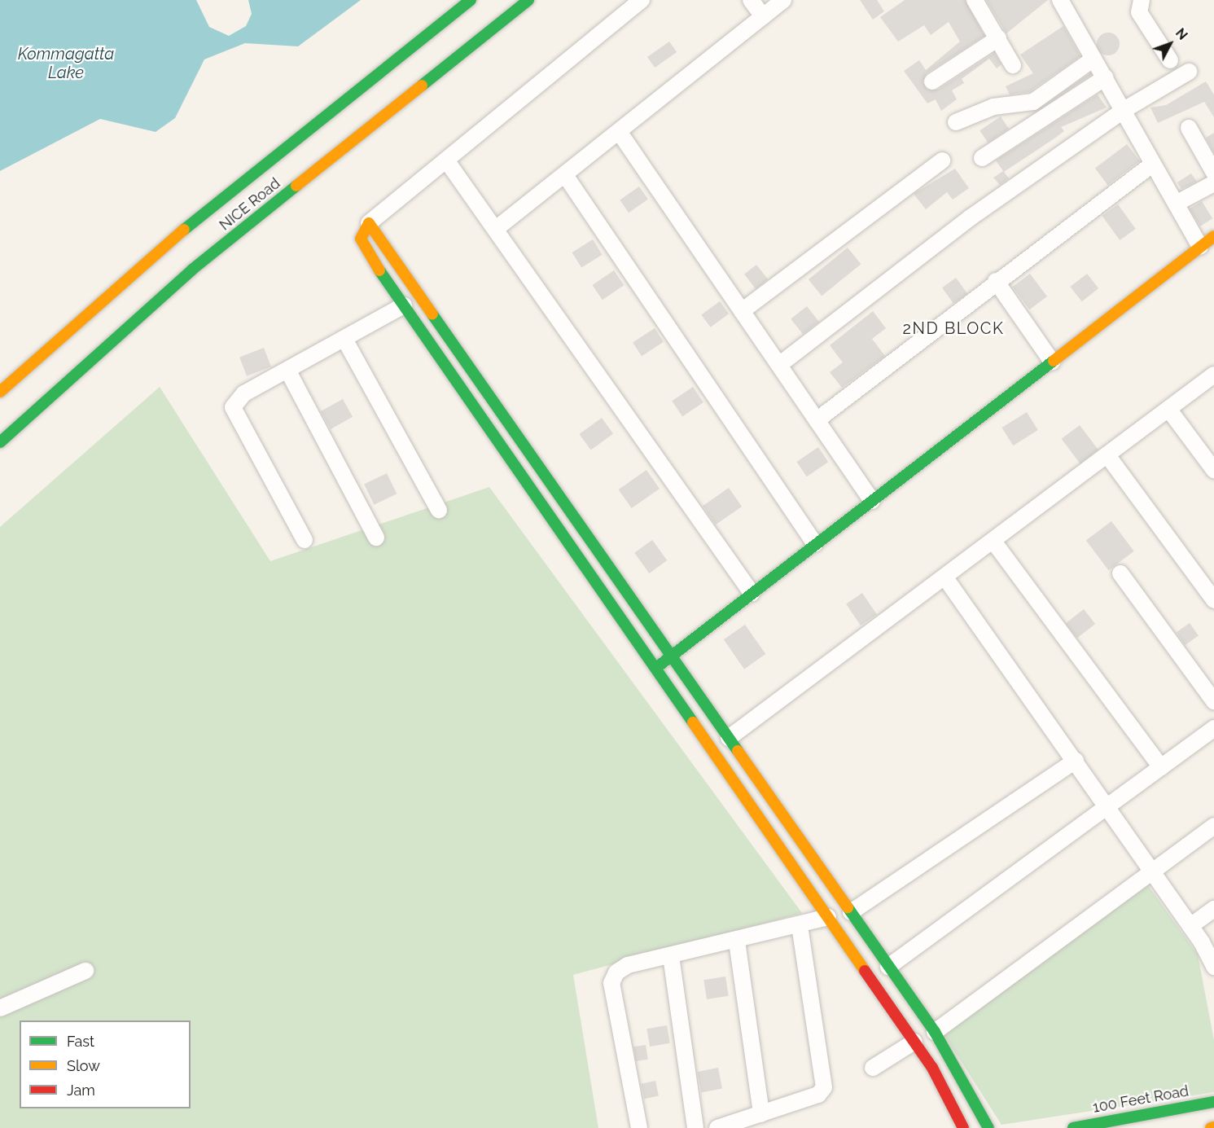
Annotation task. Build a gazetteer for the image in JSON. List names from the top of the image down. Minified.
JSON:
{"streets":{"main road":["NICE Road","100 Feet Road"]},"districts":["2ND BLOCK"],"water":["Kommagatta Lake"],"legend":["Fast","Slow","Jam"],"north":"top right"}
